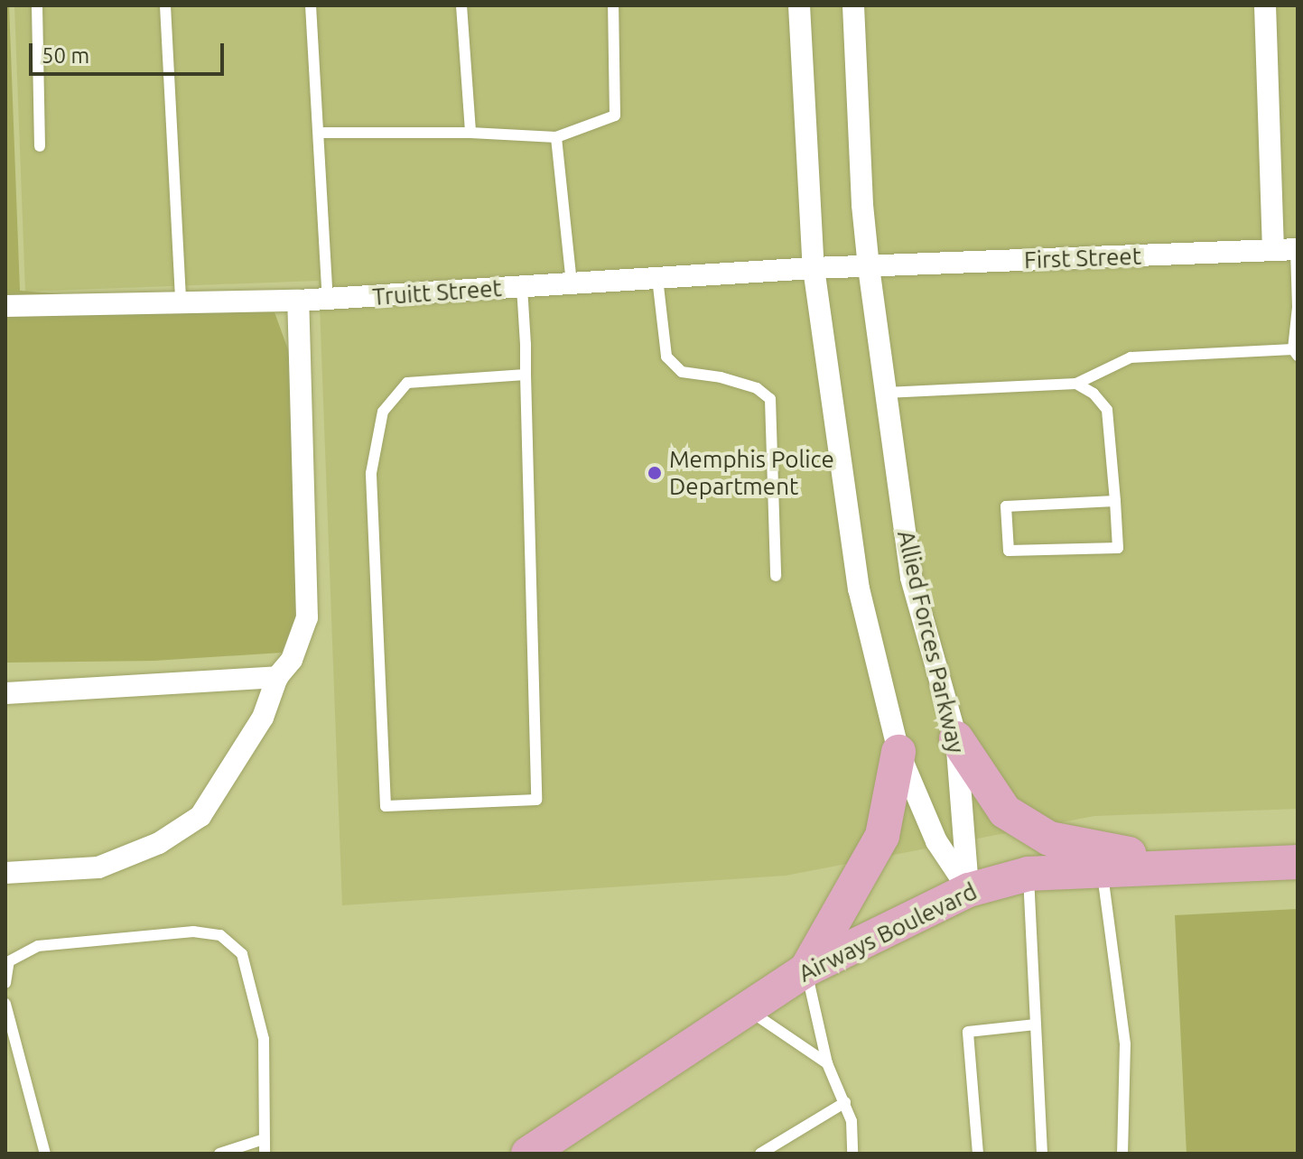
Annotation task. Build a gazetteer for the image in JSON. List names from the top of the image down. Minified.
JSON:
{"streets":{"main road":["Airways Boulevard"],"street":["First Street","Truitt Street","Allied Forces Parkway"]},"crossings":[["First Street","Truitt Street"],["First Street","Allied Forces Parkway"],["Truitt Street","Allied Forces Parkway"],["Allied Forces Parkway","Airways Boulevard"]],"places":["Memphis Police Department"],"scale_bar":"50 m"}
